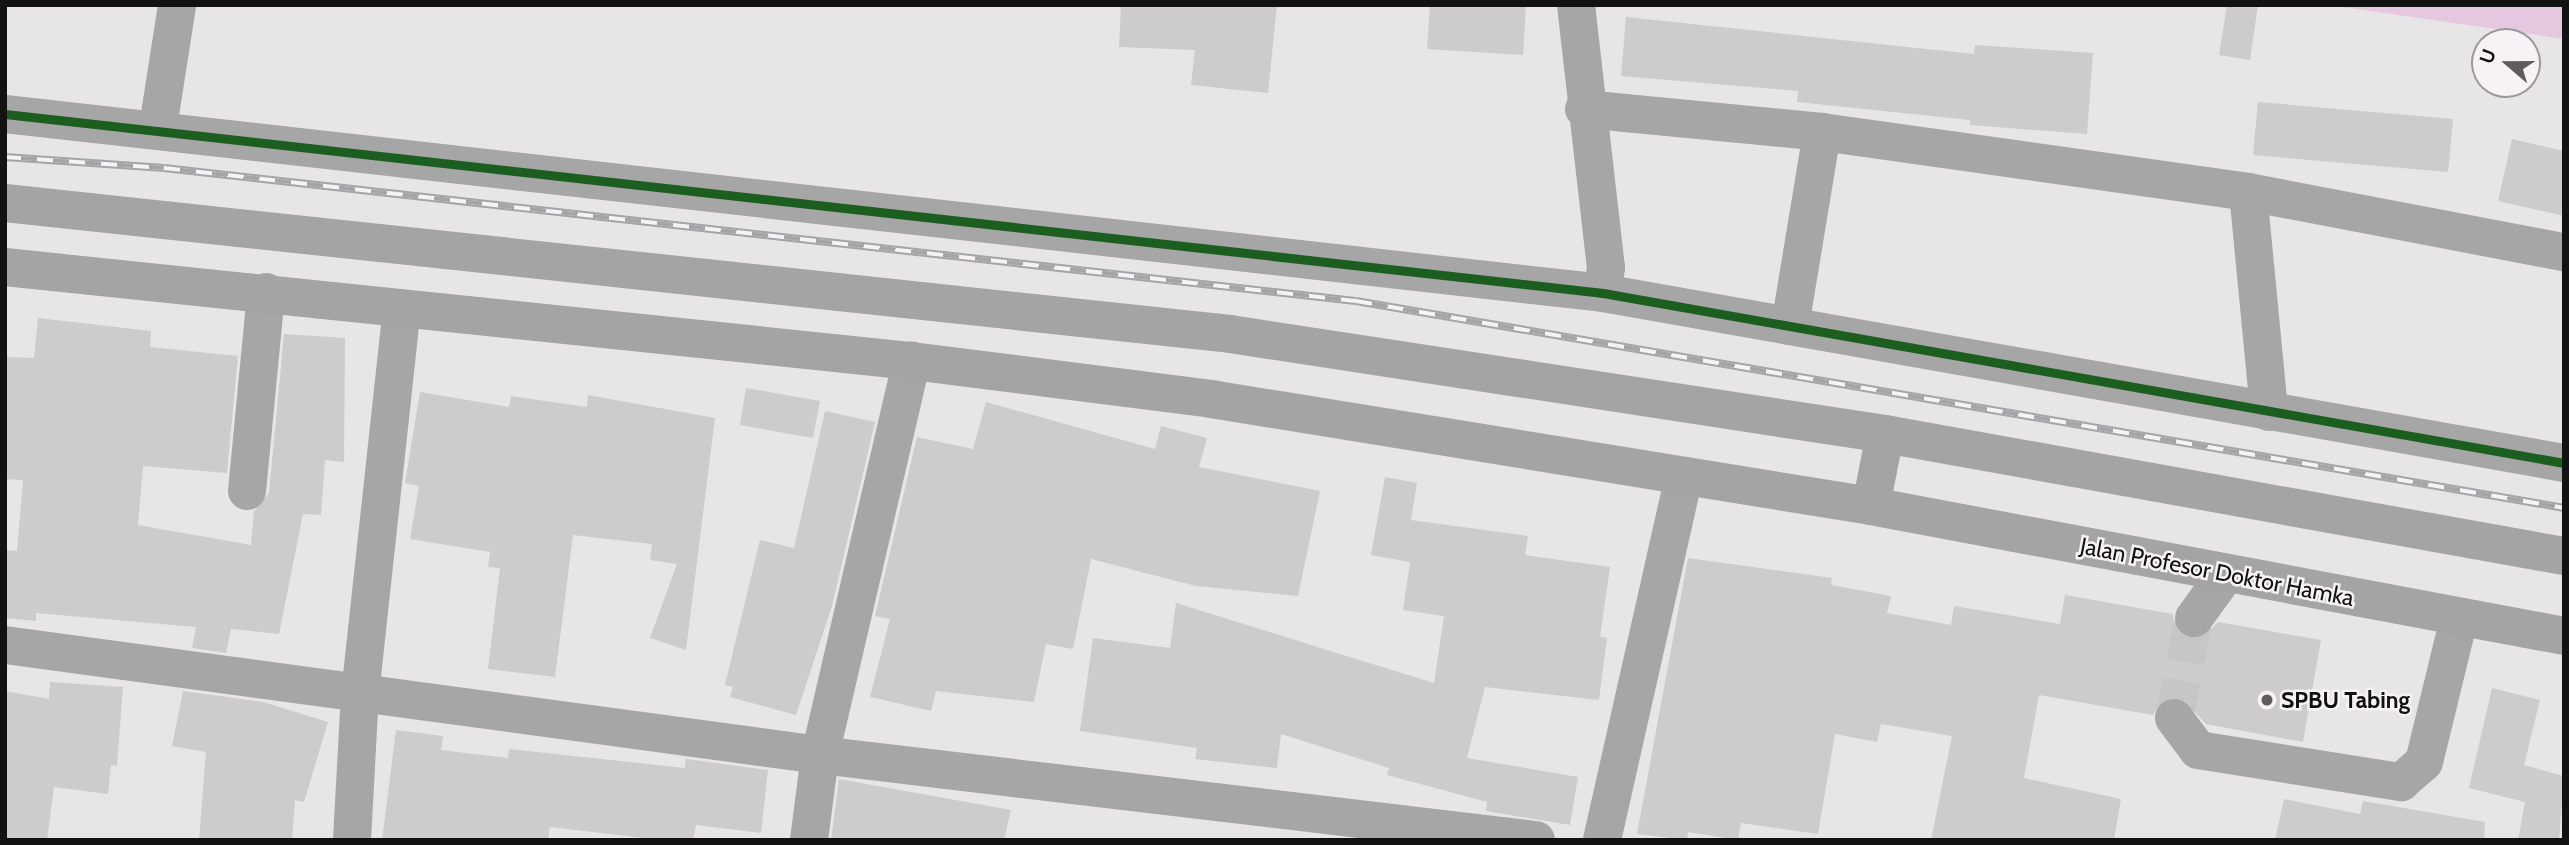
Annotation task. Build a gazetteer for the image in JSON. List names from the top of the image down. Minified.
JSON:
{"streets":{"highway":["Jalan Profesor Doktor Hamka"]},"places":["SPBU Tabing"],"north":"left"}
